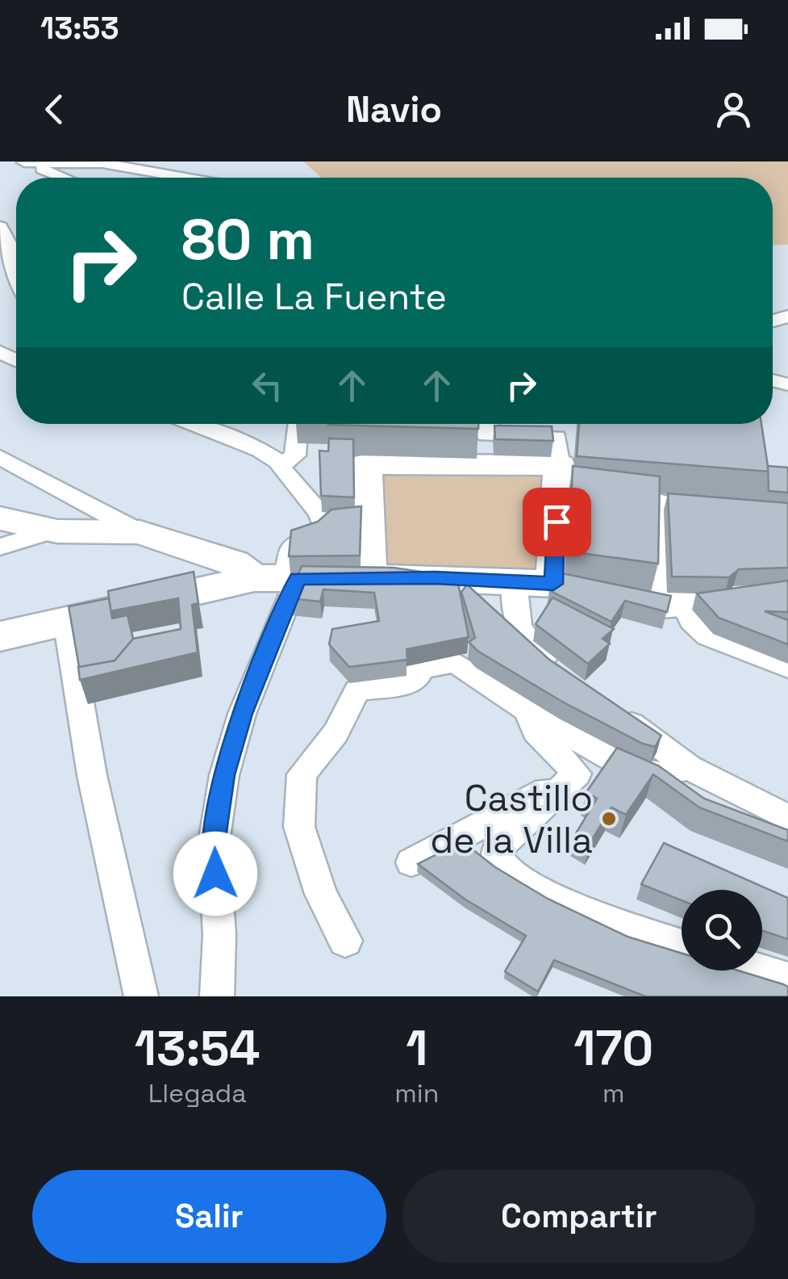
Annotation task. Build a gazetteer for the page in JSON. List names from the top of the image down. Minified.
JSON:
{"places":["Castillo de la Villa"],"page":{"status":"13:53","header":"Navio","turn":["80 m","Calle La Fuente"],"eta":["13:54","Llegada","1","min","170","m"],"buttons":["Salir","Compartir"]}}
